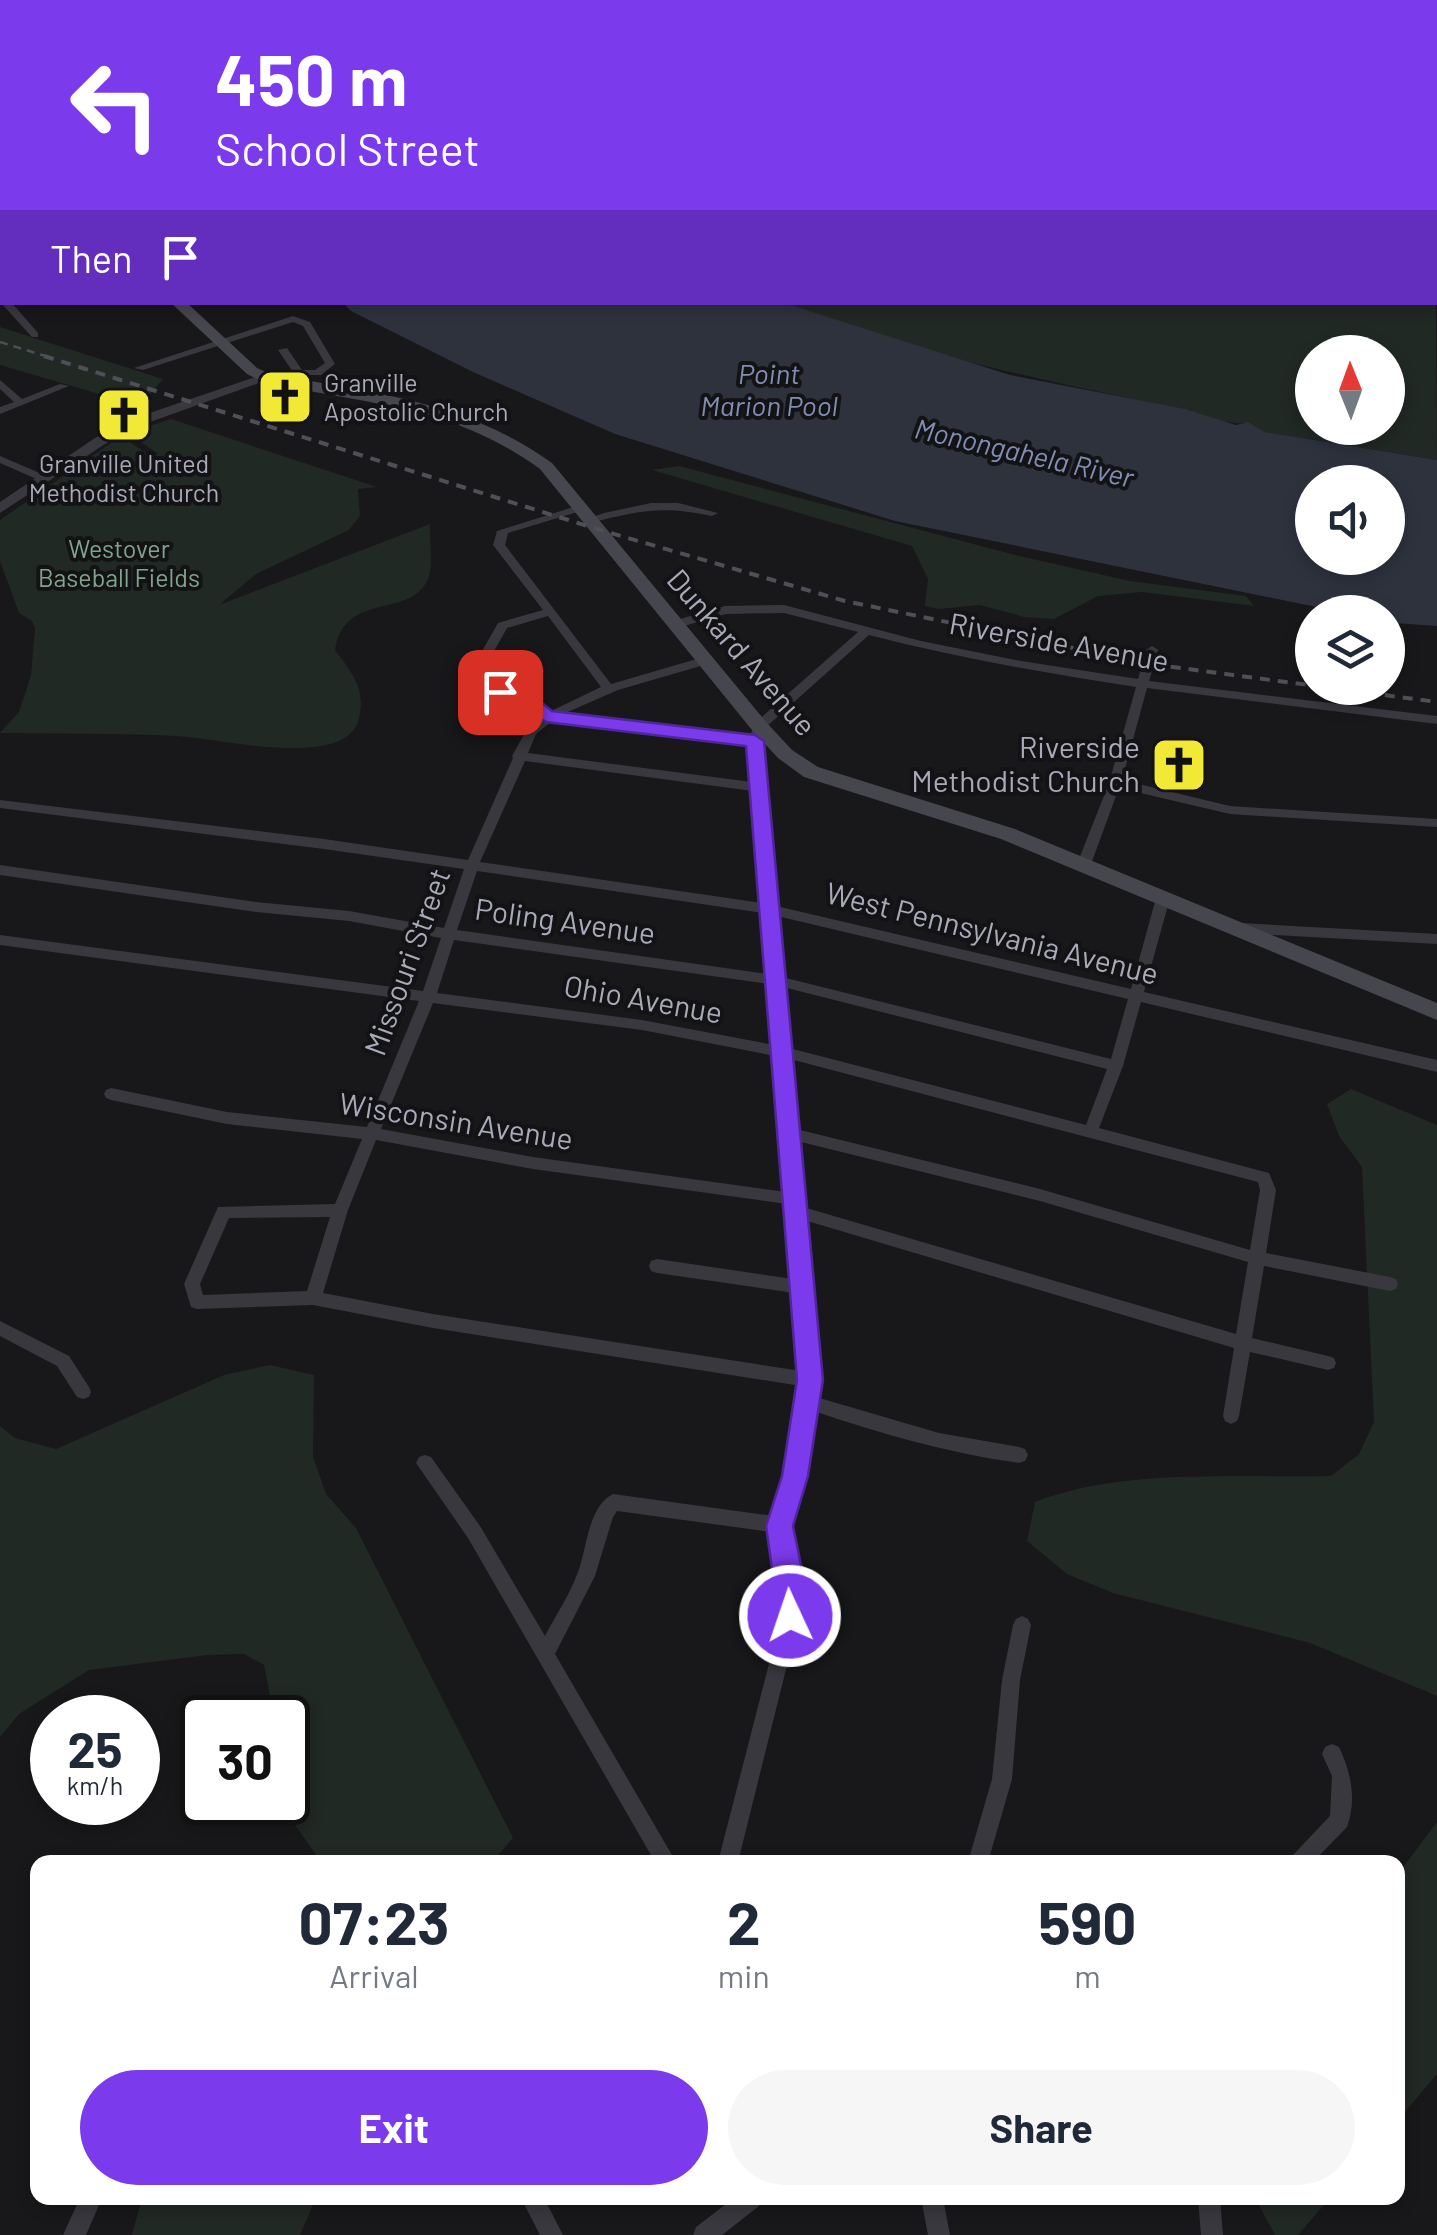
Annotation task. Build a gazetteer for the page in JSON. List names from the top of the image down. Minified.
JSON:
{"streets":{"main road":["Dunkard Avenue"],"street":["Riverside Avenue","Poling Avenue","West Pennsylvania Avenue","Missouri Street","Ohio Avenue","Wisconsin Avenue"]},"crossings":[["Riverside Avenue","Dunkard Avenue"],["Poling Avenue","Missouri Street"],["West Pennsylvania Avenue","Missouri Street"],["Missouri Street","Ohio Avenue"],["Missouri Street","Wisconsin Avenue"]],"water":["Point Marion Pool","Monongahela River"],"parks":["Westover Baseball Fields"],"places":{"church":["Granville Apostolic Church","Granville United Methodist Church","Riverside Methodist Church"]},"north":"top","page":{"turn":["450 m","School Street"],"then":"Then","speed":"25 km/h","limit":"30","eta":["07:23","Arrival","2","min","590","m"],"buttons":["Exit","Share"]}}
